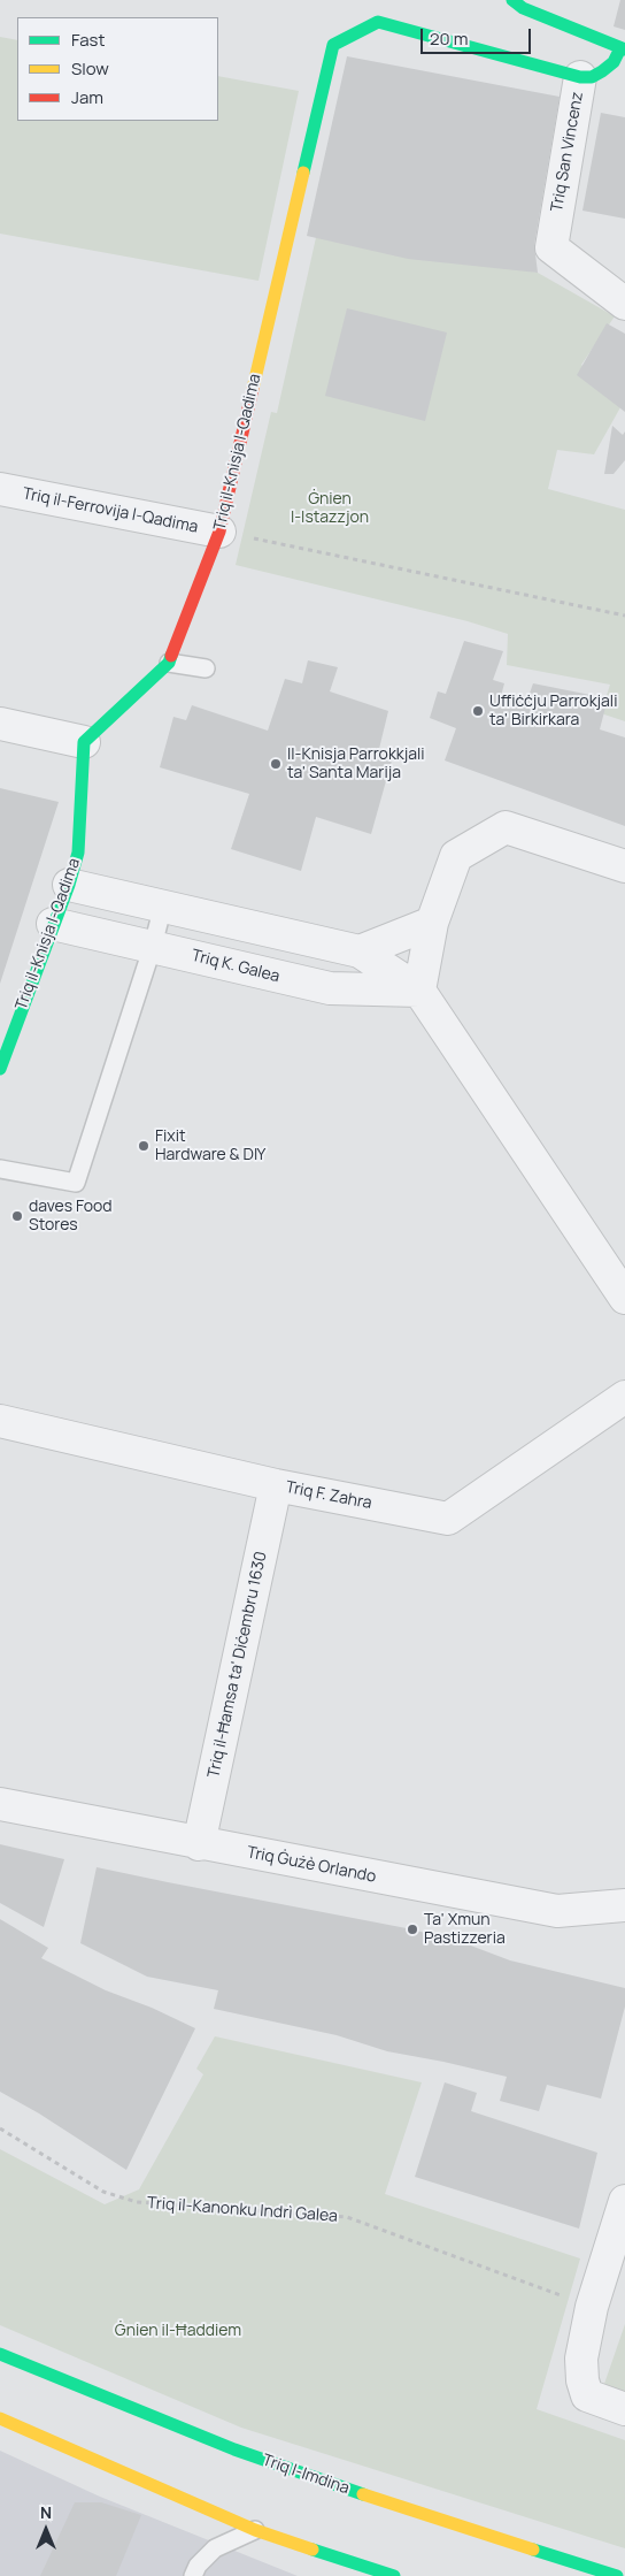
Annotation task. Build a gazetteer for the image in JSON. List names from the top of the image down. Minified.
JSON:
{"streets":{"street":["Triq San Vincenz","Triq il-Knisja l-Qadima","Triq il-Ferrovija l-Qadima","Triq K. Galea","Triq F. Zahra","Triq il-Ħamsa ta' Diċembru 1630","Triq Ġużè Orlando","Triq l-Imdina"],"path":["Triq il-Kanonku Indrì Galea"]},"crossings":[["Triq San Vincenz","Triq il-Knisja l-Qadima"],["Triq il-Knisja l-Qadima","Triq il-Ferrovija l-Qadima"],["Triq il-Knisja l-Qadima","Triq K. Galea"],["Triq F. Zahra","Triq il-Ħamsa ta' Diċembru 1630"],["Triq il-Ħamsa ta' Diċembru 1630","Triq Ġużè Orlando"]],"parks":["Ġnien l-Istazzjon","Ġnien il-Ħaddiem"],"places":["Uffiċċju Parrokjali ta' Birkirkara","Il-Knisja Parrokkjali ta' Santa Marija","Fixit Hardware & DIY","daves Food Stores","Ta' Xmun Pastizzeria"],"legend":["Fast","Slow","Jam"],"scale_bar":"20 m","north":"top"}
